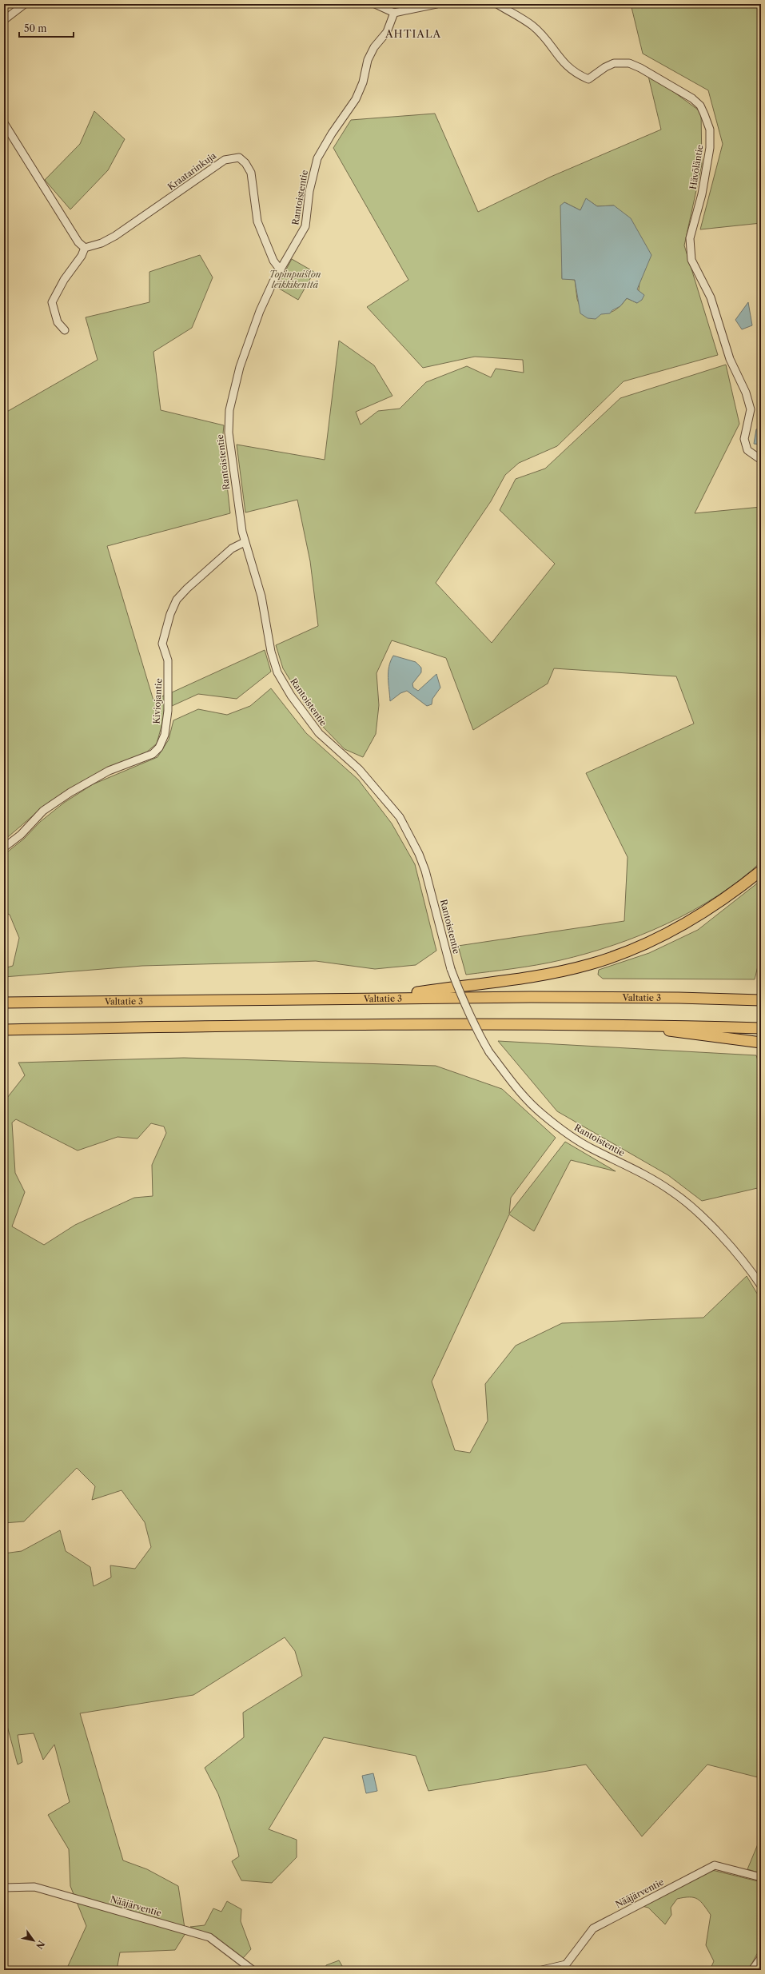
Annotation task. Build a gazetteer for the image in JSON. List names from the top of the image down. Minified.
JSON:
{"streets":{"highway":["Valtatie 3"],"street":["Hävöläntie","Kraatarinkuja","Rantoistentie","Kiviojantie","Nääjärventie"]},"crossings":[["Kraatarinkuja","Rantoistentie"],["Rantoistentie","Kiviojantie"]],"districts":["AHTIALA"],"parks":["Topinpuiston leikkikenttä"],"scale_bar":"50 m","north":"bottom right"}
